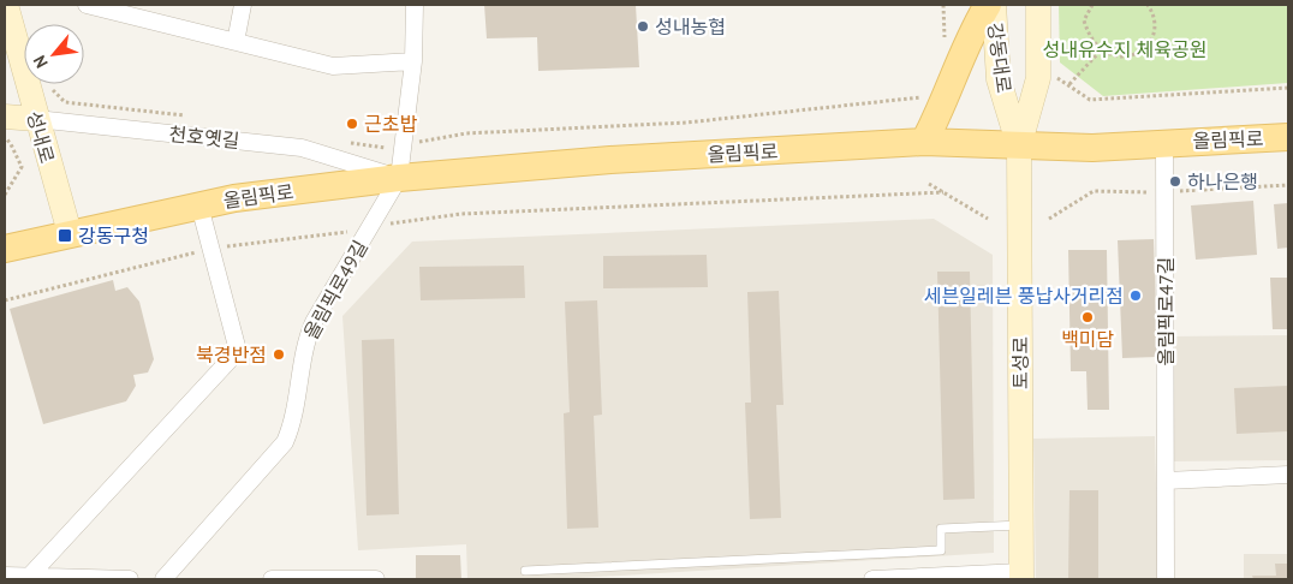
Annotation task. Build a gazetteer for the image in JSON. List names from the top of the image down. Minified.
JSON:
{"streets":{"main road":["올림픽로"],"street":["강동대로","성내로","천호옛길","올림픽로49길","올림픽로47길","토성로"]},"crossings":[["강동대로","올림픽로"],["강동대로","토성로"],["성내로","천호옛길"],["성내로","올림픽로"],["천호옛길","올림픽로"],["천호옛길","올림픽로49길"],["올림픽로","올림픽로49길"],["올림픽로","올림픽로47길"],["올림픽로","토성로"]],"parks":["성내유수지 체육공원"],"places":{"other":["성내농협","근초밥","하나은행","세븐일레븐 풍납사거리점","백미담","북경반점"],"transit":["강동구청"]},"north":"bottom left"}
